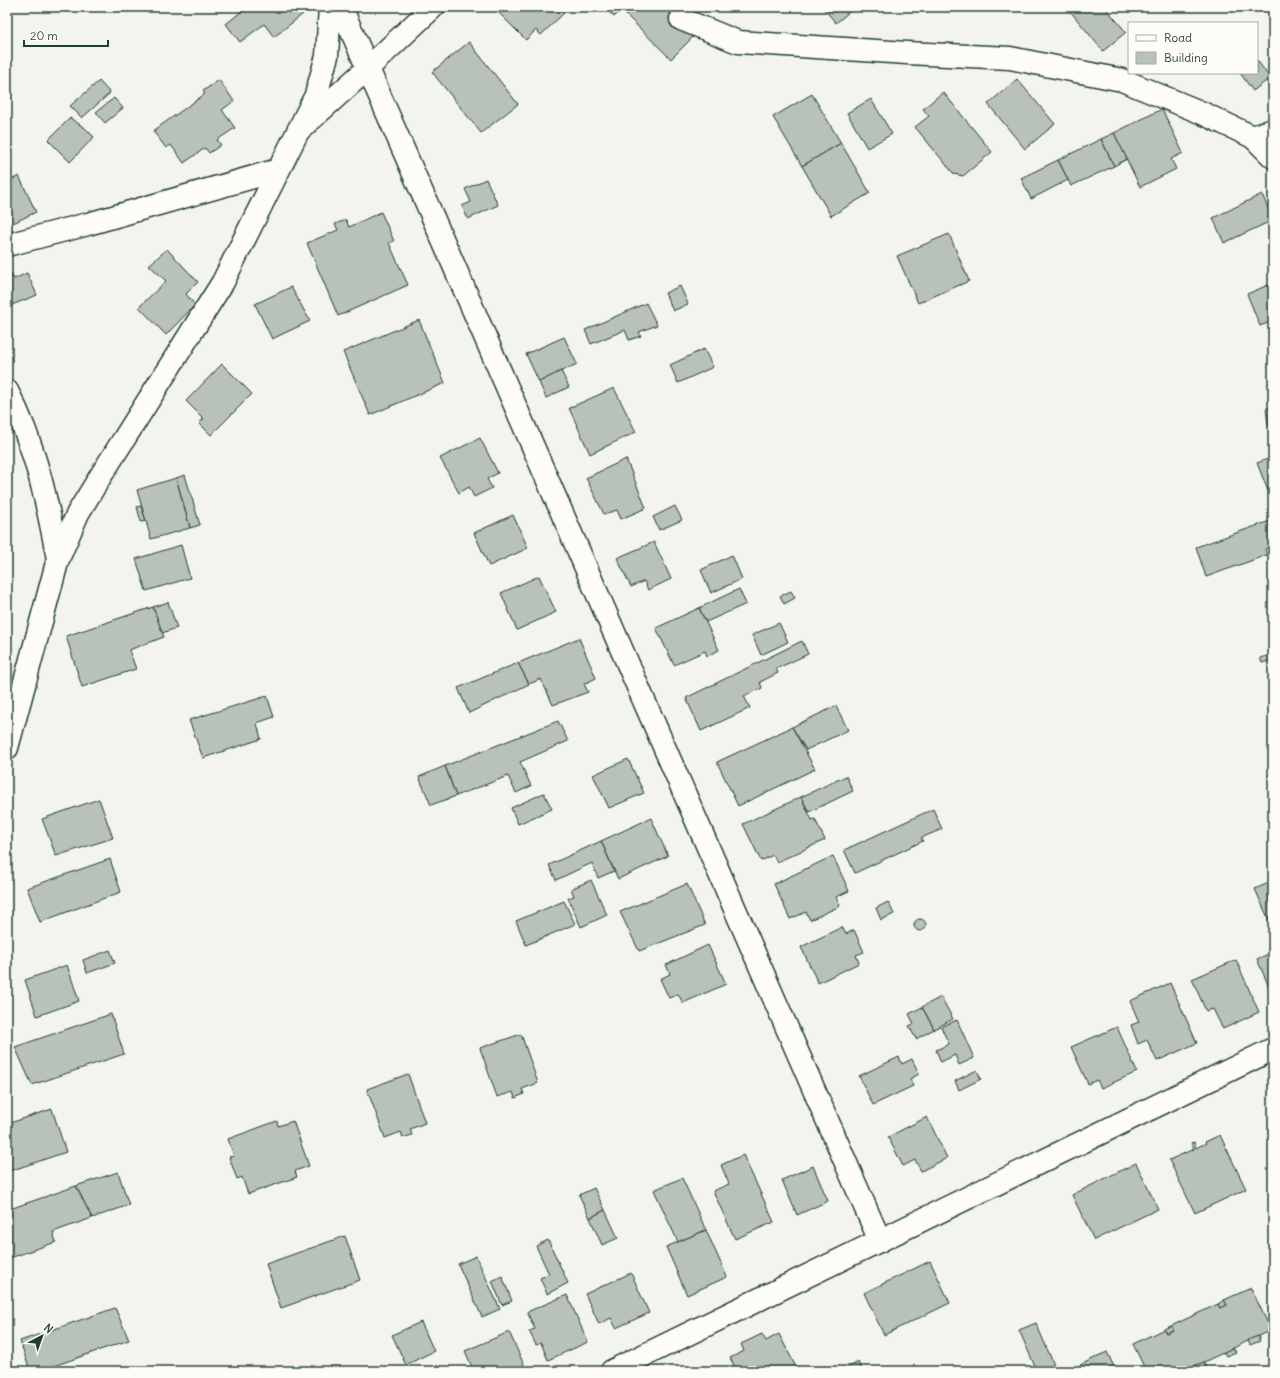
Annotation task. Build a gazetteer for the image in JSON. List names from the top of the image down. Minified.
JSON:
{"legend":["Road","Building"],"scale_bar":"20 m","north":"top right"}
